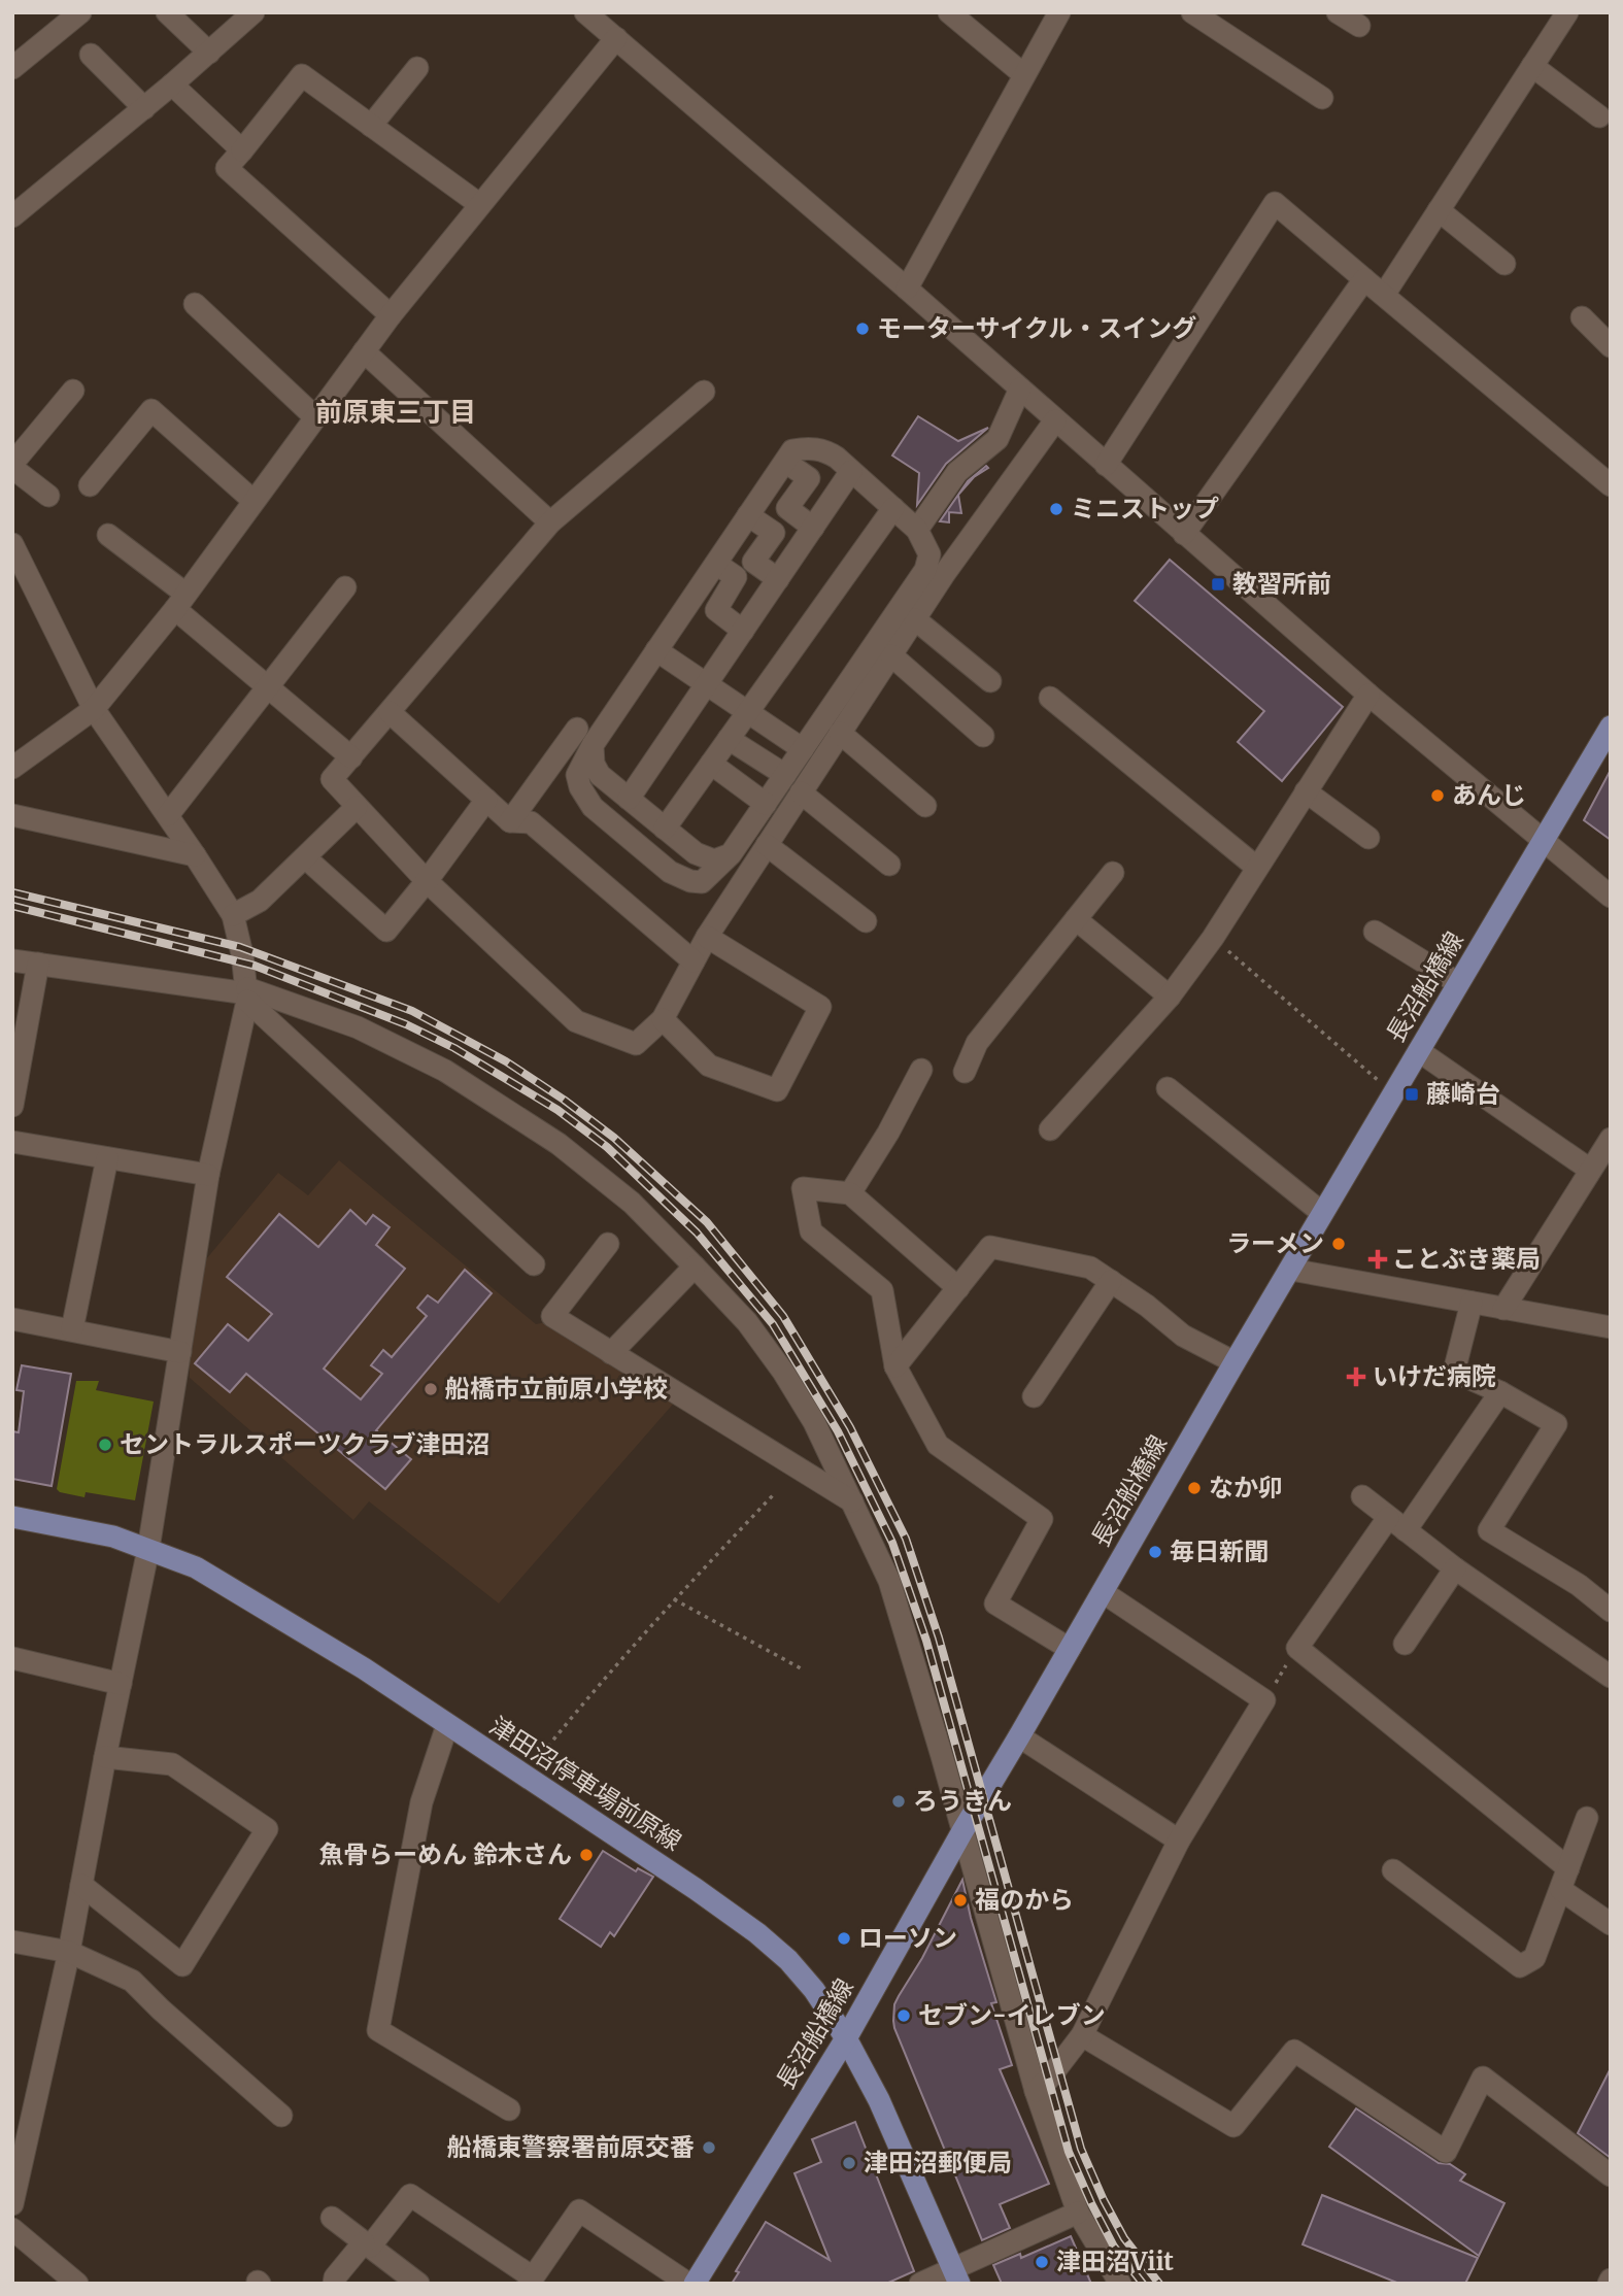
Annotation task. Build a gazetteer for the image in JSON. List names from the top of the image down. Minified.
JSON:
{"streets":{"main road":["長沼船橋線","津田沼停車場前原線"]},"crossings":[["長沼船橋線","津田沼停車場前原線"]],"districts":["前原東三丁目"],"places":{"other":["モーターサイクル・スイング","ミニストップ","あんじ","ラーメン","船橋市立前原小学校","セントラルスポーツクラブ津田沼","なか卯","毎日新聞","ろうきん","魚骨らーめん 鈴木さん","福のから","ローソン","セブン-イレブン","船橋東警察署前原交番","津田沼郵便局","津田沼Viit"],"transit":["教習所前","藤崎台"],"health":["ことぶき薬局","いけだ病院"]}}
